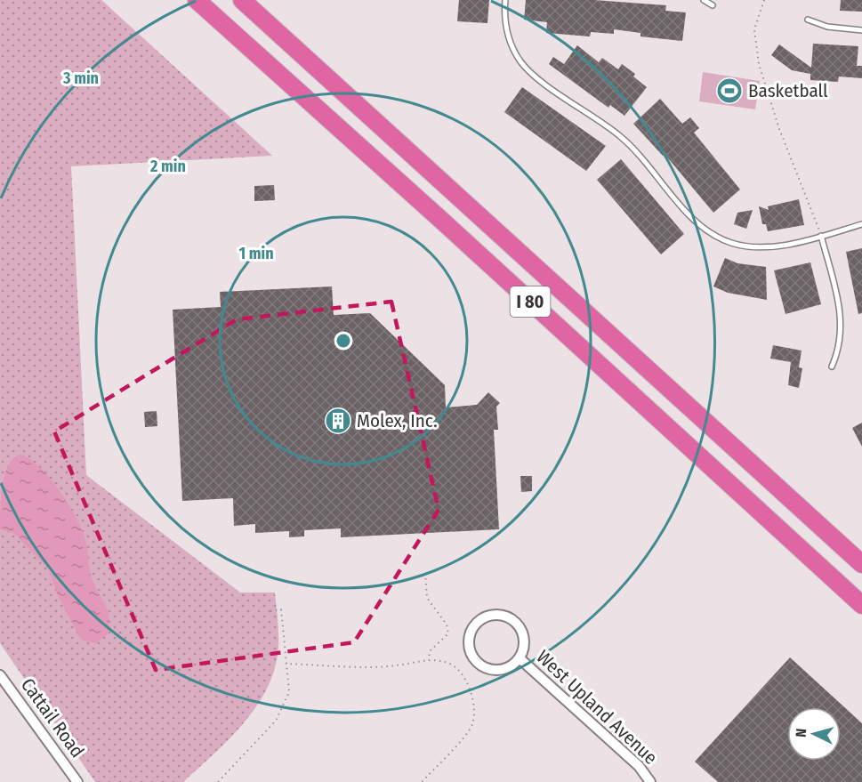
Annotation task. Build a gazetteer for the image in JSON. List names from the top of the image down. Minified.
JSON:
{"streets":{"highway":["I 80"],"street":["West Upland Avenue","Cattail Road"]},"places":{"sports":["Basketball"],"building":["Molex, Inc."]},"north":"left","rings":["3 min","2 min","1 min"]}
